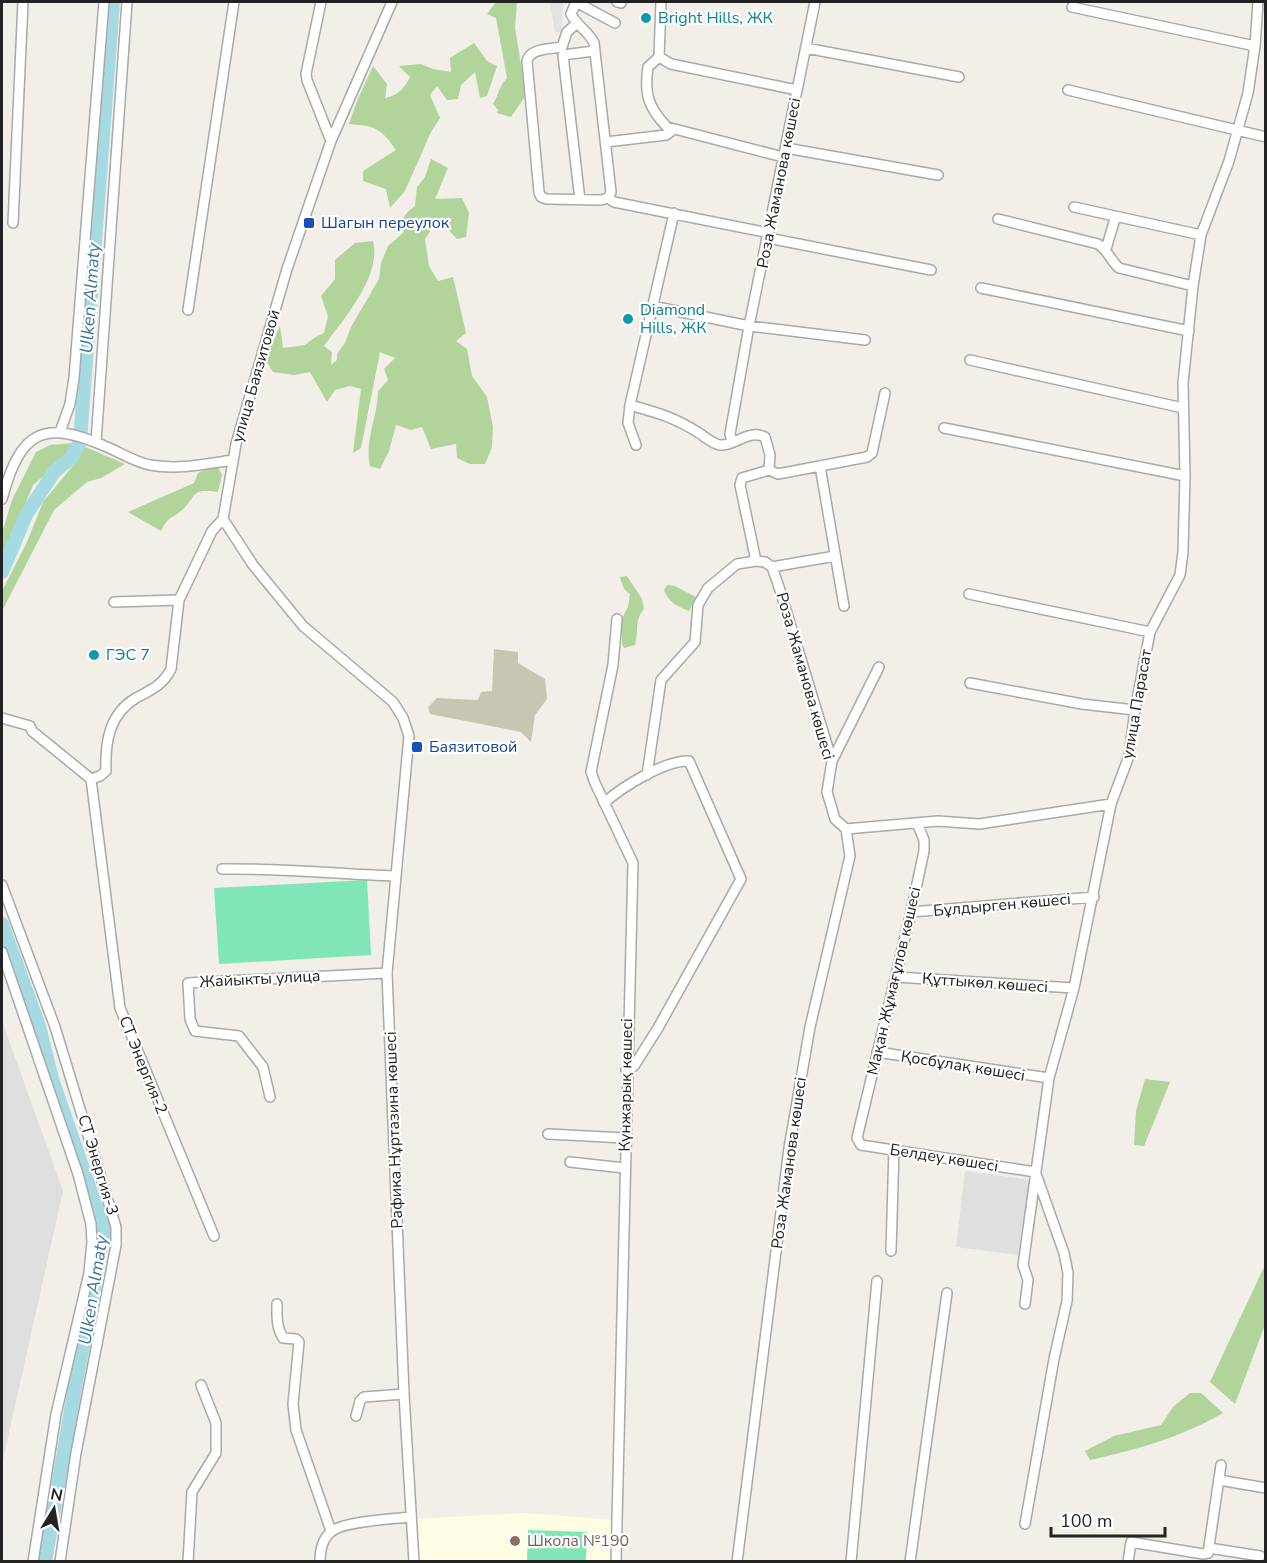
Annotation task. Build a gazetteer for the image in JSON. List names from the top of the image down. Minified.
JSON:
{"streets":{"street":["Роза Жаманова көшесі","улица Баязитовой","улица Парасат","Бұлдырген көшесі","Жайыкты улица","Мақан Жұмағұлов көшесі","Құттыкөл көшесі","СТ Энергия-2","Қосбұлақ көшесі","Күнжарық көшесі","Рафика Нұртазина көшесі","Белдеу көшесі","СТ Энергия-3"]},"crossings":[["улица Баязитовой","Рафика Нұртазина көшесі"],["улица Парасат","Бұлдырген көшесі"],["улица Парасат","Құттыкөл көшесі"],["улица Парасат","Қосбұлақ көшесі"],["улица Парасат","Белдеу көшесі"],["Бұлдырген көшесі","Мақан Жұмағұлов көшесі"],["Жайыкты улица","Рафика Нұртазина көшесі"],["Мақан Жұмағұлов көшесі","Құттыкөл көшесі"],["Мақан Жұмағұлов көшесі","Қосбұлақ көшесі"],["Мақан Жұмағұлов көшесі","Белдеу көшесі"]],"water":["Ulken Almaty"],"places":{"other":["Bright Hills, ЖК","Diamond Hills, ЖК","ГЭС 7","Школа №190"],"transit":["Шагын переулок","Баязитовой"]},"scale_bar":"100 m","north":"top"}
